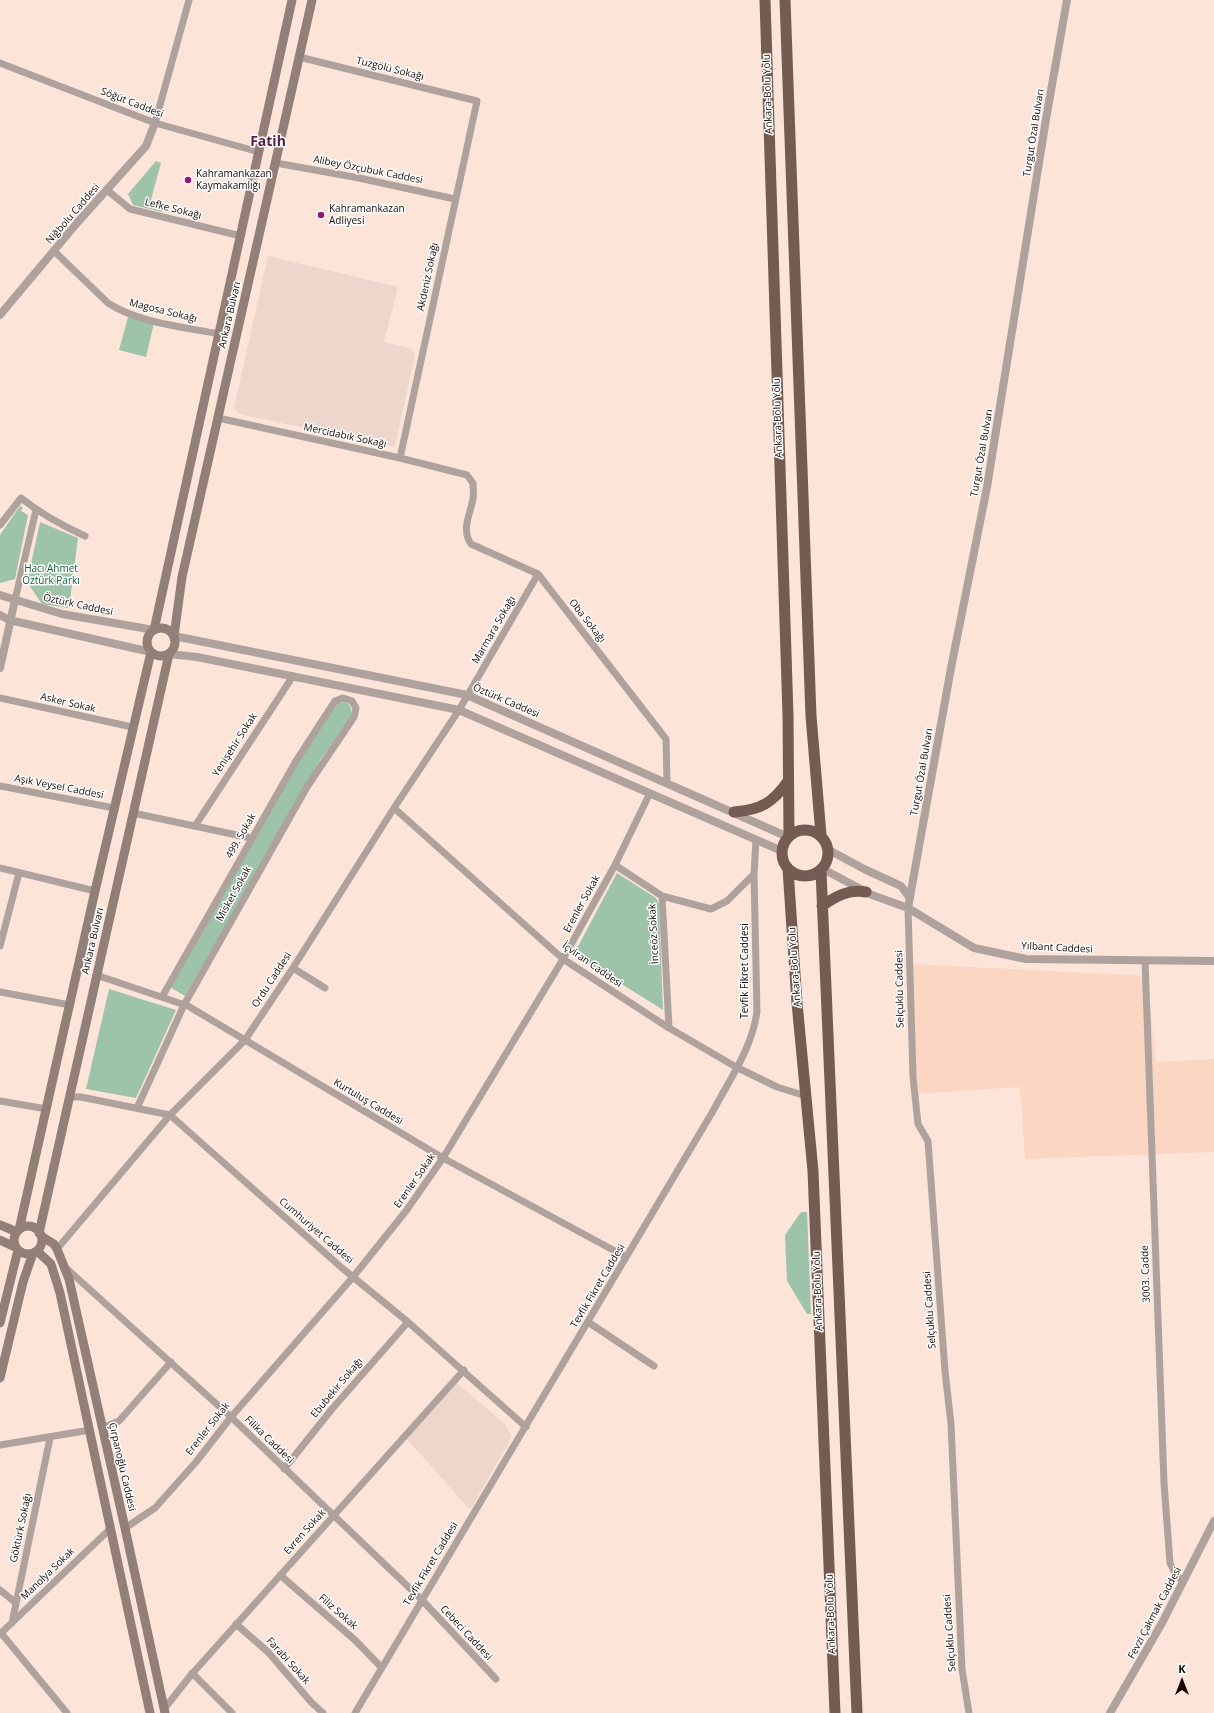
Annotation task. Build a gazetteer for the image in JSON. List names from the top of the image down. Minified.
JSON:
{"streets":{"highway":["Ankara-Bolu Yolu"],"main road":["Ankara Bulvarı","Çırpanoğlu Caddesi"],"street":["Tuzgölü Sokağı","Söğüt Caddesi","Turgut Özal Bulvarı","Alibey Özçubuk Caddesi","Lefke Sokağı","Niğbolu Caddesi","Akdeniz Sokağı","Magosa Sokağı","Mercidabık Sokağı","Öztürk Caddesi","Oba Sokağı","Marmara Sokağı","Asker Sokak","Yenişehir Sokak","Aşık Veysel Caddesi","499. Sokak","Misket Sokak","Erenler Sokak","İnceöz Sokak","Yılbant Caddesi","İçviran Caddesi","Tevfik Fikret Caddesi","Ordu Caddesi","Selçuklu Caddesi","Kurtuluş Caddesi","Cumhuriyet Caddesi","3003. Cadde","Ebubekir Sokağı","Filika Caddesi","Göktürk Sokağı","Evren Sokak","Manolya Sokak","Filiz Sokak","Fevzi Çakmak Caddesi","Cebeci Caddesi","Farabi Sokak"]},"crossings":[["Tuzgölü Sokağı","Akdeniz Sokağı"],["Tuzgölü Sokağı","Ankara Bulvarı"],["Ankara-Bolu Yolu","Öztürk Caddesi"],["Ankara-Bolu Yolu","Yılbant Caddesi"],["Ankara-Bolu Yolu","İçviran Caddesi"],["Söğüt Caddesi","Niğbolu Caddesi"],["Söğüt Caddesi","Ankara Bulvarı"],["Turgut Özal Bulvarı","Yılbant Caddesi"],["Turgut Özal Bulvarı","Selçuklu Caddesi"],["Alibey Özçubuk Caddesi","Akdeniz Sokağı"],["Alibey Özçubuk Caddesi","Ankara Bulvarı"],["Lefke Sokağı","Niğbolu Caddesi"],["Lefke Sokağı","Ankara Bulvarı"],["Niğbolu Caddesi","Magosa Sokağı"],["Akdeniz Sokağı","Mercidabık Sokağı"],["Magosa Sokağı","Ankara Bulvarı"],["Ankara Bulvarı","Mercidabık Sokağı"],["Ankara Bulvarı","Öztürk Caddesi"],["Ankara Bulvarı","Asker Sokak"],["Ankara Bulvarı","Aşık Veysel Caddesi"],["Ankara Bulvarı","Kurtuluş Caddesi"],["Ankara Bulvarı","Cumhuriyet Caddesi"],["Ankara Bulvarı","Çırpanoğlu Caddesi"],["Mercidabık Sokağı","Oba Sokağı"],["Öztürk Caddesi","Oba Sokağı"],["Öztürk Caddesi","Marmara Sokağı"],["Öztürk Caddesi","Yılbant Caddesi"],["Öztürk Caddesi","Ordu Caddesi"],["Oba Sokağı","Marmara Sokağı"],["Marmara Sokağı","Ordu Caddesi"],["499. Sokak","Misket Sokak"],["499. Sokak","Kurtuluş Caddesi"],["Misket Sokak","Kurtuluş Caddesi"],["Misket Sokak","Cumhuriyet Caddesi"],["Erenler Sokak","İnceöz Sokak"],["Erenler Sokak","İçviran Caddesi"],["Erenler Sokak","Kurtuluş Caddesi"],["Erenler Sokak","Cumhuriyet Caddesi"],["Erenler Sokak","Filika Caddesi"],["Erenler Sokak","Çırpanoğlu Caddesi"],["İnceöz Sokak","İçviran Caddesi"],["Yılbant Caddesi","Selçuklu Caddesi"],["Yılbant Caddesi","3003. Cadde"],["İçviran Caddesi","Tevfik Fikret Caddesi"],["İçviran Caddesi","Ordu Caddesi"],["Tevfik Fikret Caddesi","Kurtuluş Caddesi"],["Tevfik Fikret Caddesi","Cumhuriyet Caddesi"],["Tevfik Fikret Caddesi","Filika Caddesi"],["Tevfik Fikret Caddesi","Filiz Sokak"],["Tevfik Fikret Caddesi","Cebeci Caddesi"],["Ordu Caddesi","Kurtuluş Caddesi"],["Ordu Caddesi","Cumhuriyet Caddesi"],["Ordu Caddesi","Çırpanoğlu Caddesi"],["Cumhuriyet Caddesi","Ebubekir Sokağı"],["Cumhuriyet Caddesi","Evren Sokak"],["3003. Cadde","Fevzi Çakmak Caddesi"],["Ebubekir Sokağı","Filika Caddesi"],["Filika Caddesi","Çırpanoğlu Caddesi"],["Filika Caddesi","Evren Sokak"],["Filika Caddesi","Cebeci Caddesi"],["Çırpanoğlu Caddesi","Evren Sokak"],["Göktürk Sokağı","Manolya Sokak"],["Evren Sokak","Filiz Sokak"],["Evren Sokak","Farabi Sokak"]],"districts":["Fatih"],"parks":["Hacı Ahmet Öztürk Parkı"],"places":["Kahramankazan Kaymakamlığı","Kahramankazan Adliyesi"],"north":"top"}
